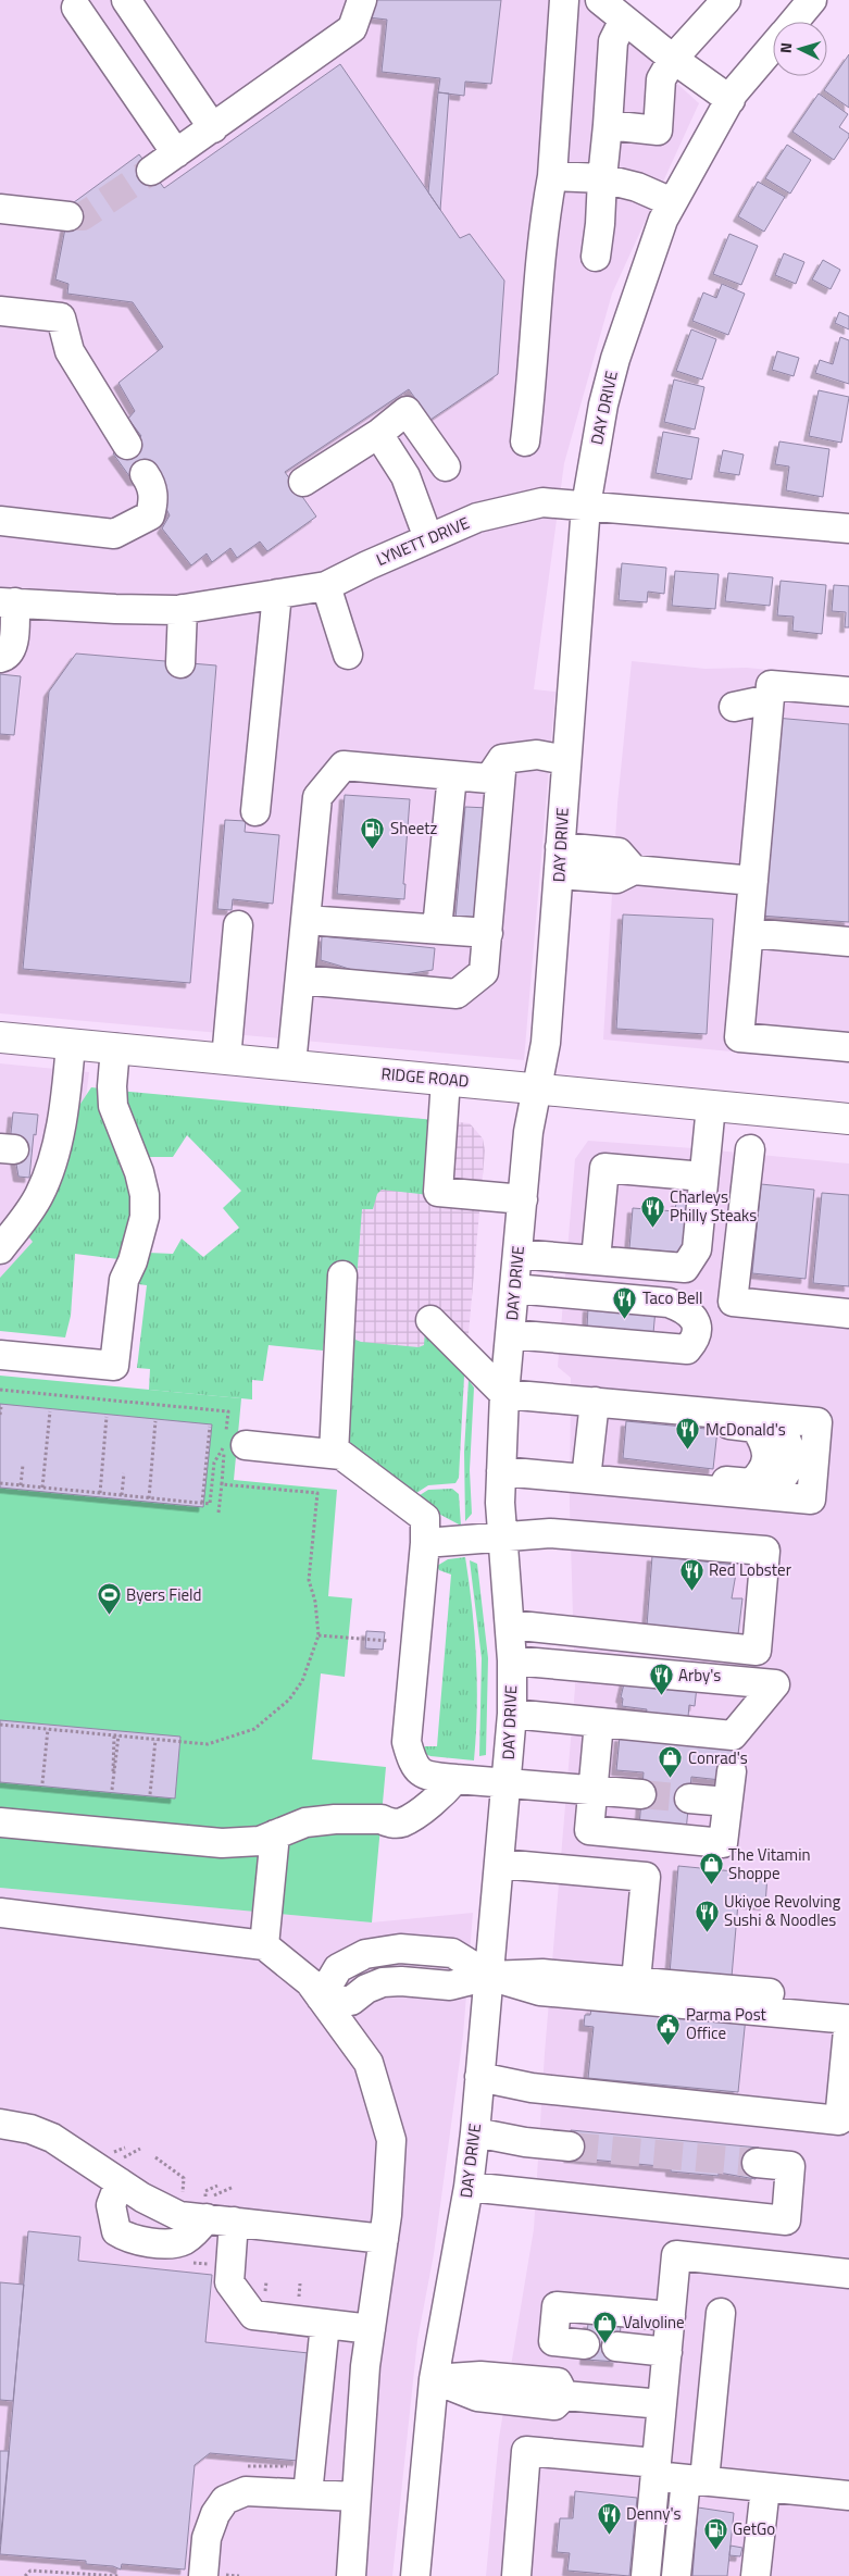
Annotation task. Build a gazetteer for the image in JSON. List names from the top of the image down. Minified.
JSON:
{"streets":{"main road":["RIDGE ROAD"],"street":["DAY DRIVE","LYNETT DRIVE"]},"crossings":[["DAY DRIVE","LYNETT DRIVE"],["DAY DRIVE","RIDGE ROAD"]],"places":{"fuel station":["Sheetz","GetGo"],"restaurant":["Charleys Philly Steaks","Taco Bell","McDonald's","Red Lobster","Arby's","Ukiyoe Revolving Sushi & Noodles","Denny's"],"sports":["Byers Field"],"shop":["Conrad's","The Vitamin Shoppe","Valvoline"],"public building":["Parma Post Office"]},"north":"left"}
